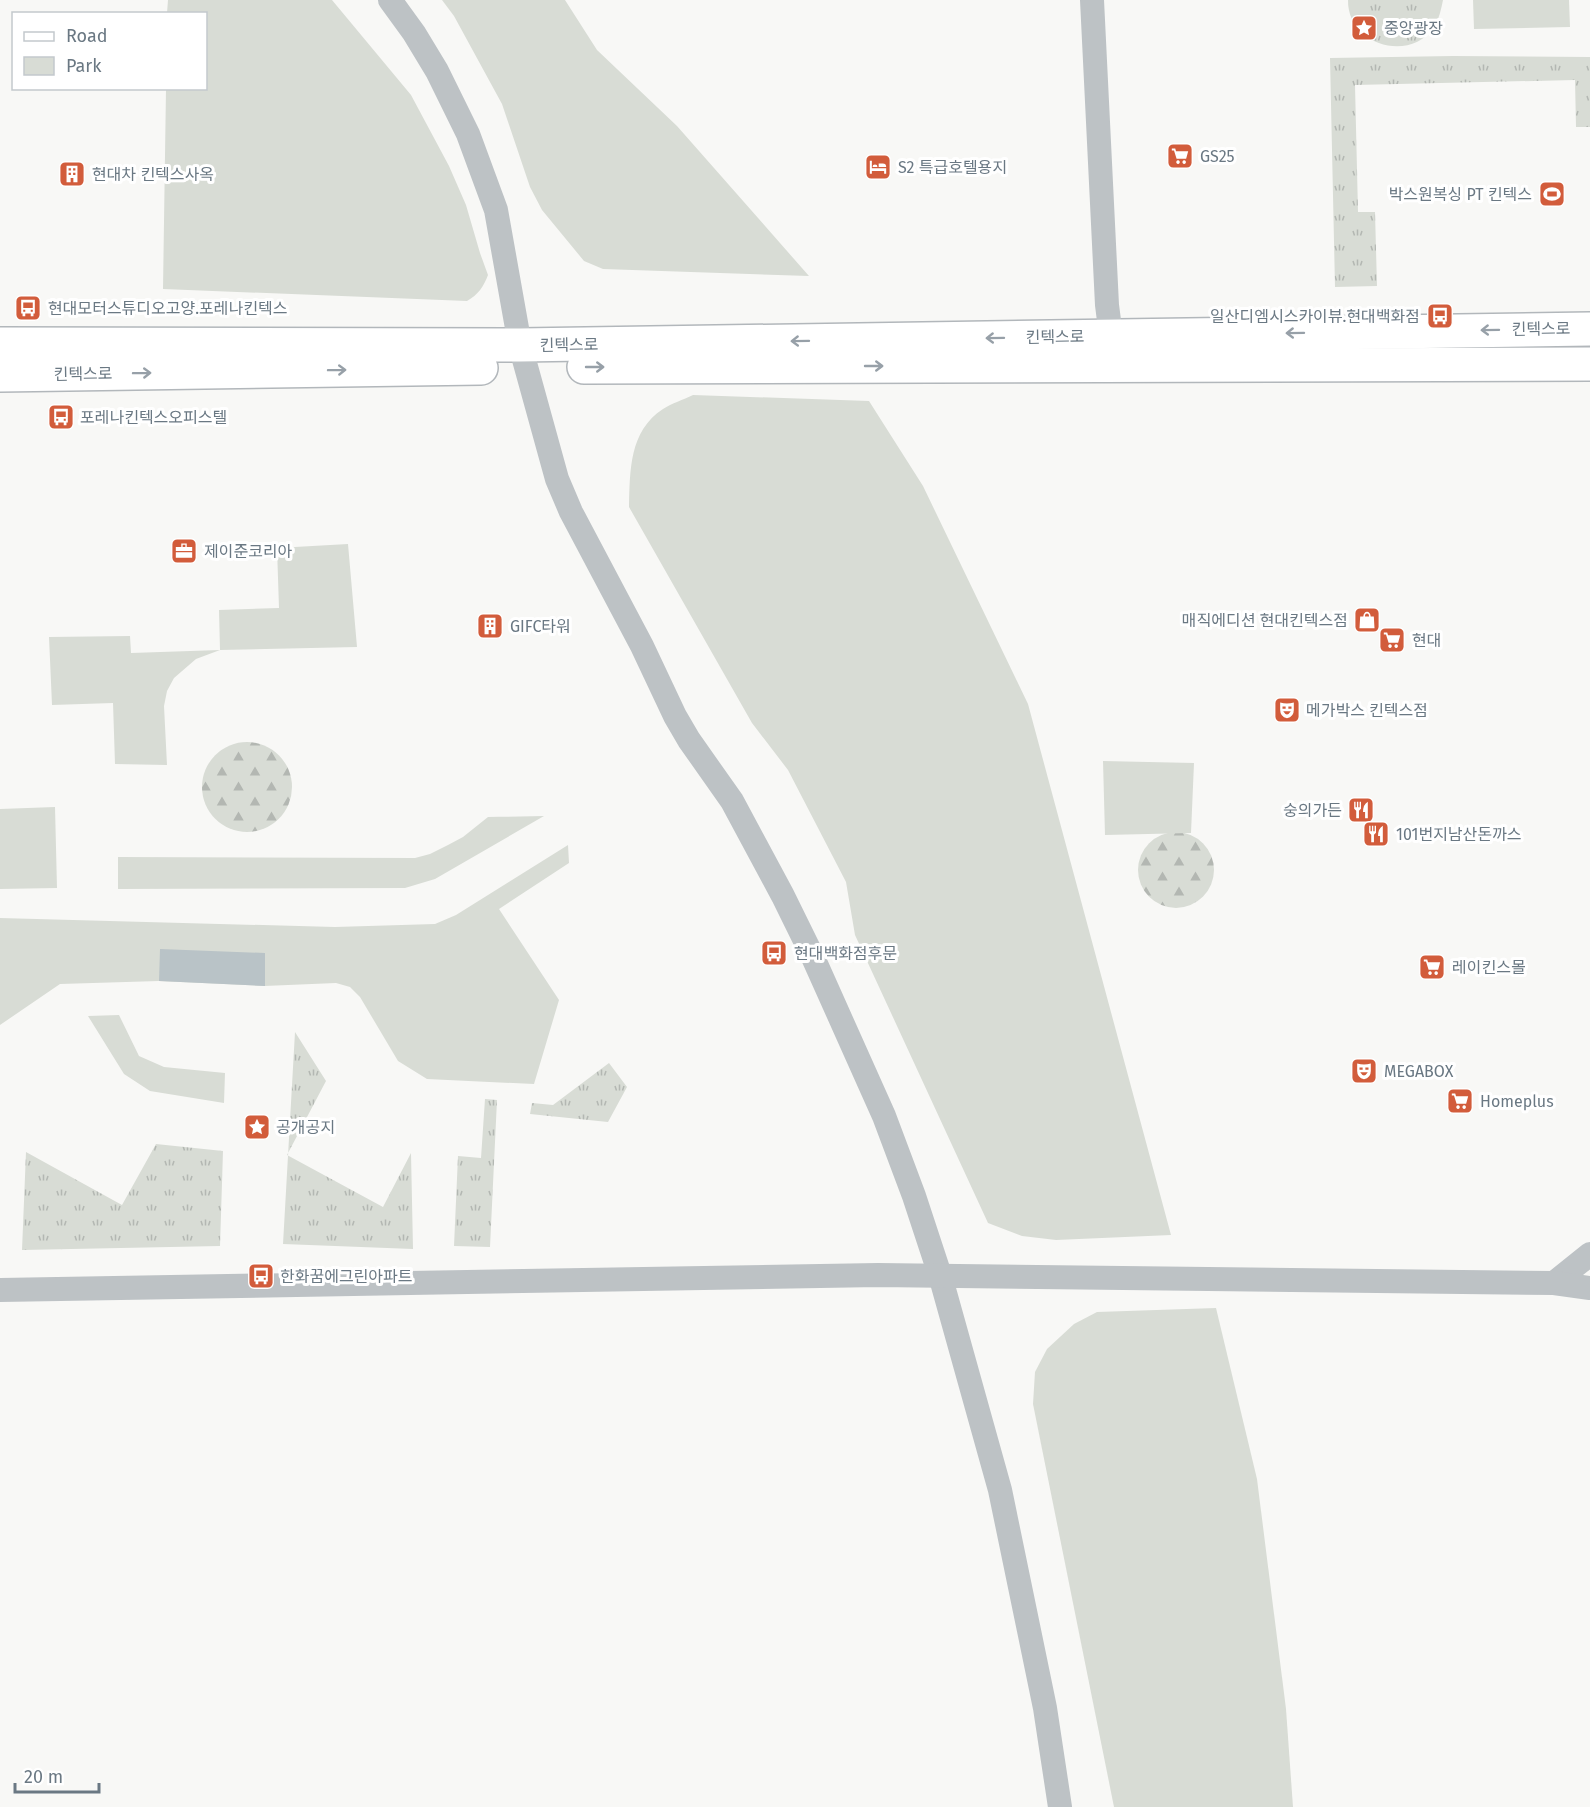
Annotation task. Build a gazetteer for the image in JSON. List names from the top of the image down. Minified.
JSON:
{"streets":{"main road":["킨텍스로"]},"places":{"place":["중앙광장","공개공지"],"supermarket":["GS25","현대","레이킨스몰","Homeplus"],"hotel":["S2 특급호텔용지"],"building":["현대차 킨텍스사옥","GIFC타워"],"sports":["박스원복싱 PT 킨텍스"],"bus stop":["현대모터스튜디오고양.포레나킨텍스","일산디엠시스카이뷰.현대백화점","포레나킨텍스오피스텔","현대백화점후문","한화꿈에그린아파트"],"office":["제이준코리아"],"shop":["매직에디션 현대킨텍스점"],"theatre":["메가박스 킨텍스점","MEGABOX"],"restaurant":["숭의가든","101번지남산돈까스"]},"legend":["Road","Park"],"scale_bar":"20 m"}
